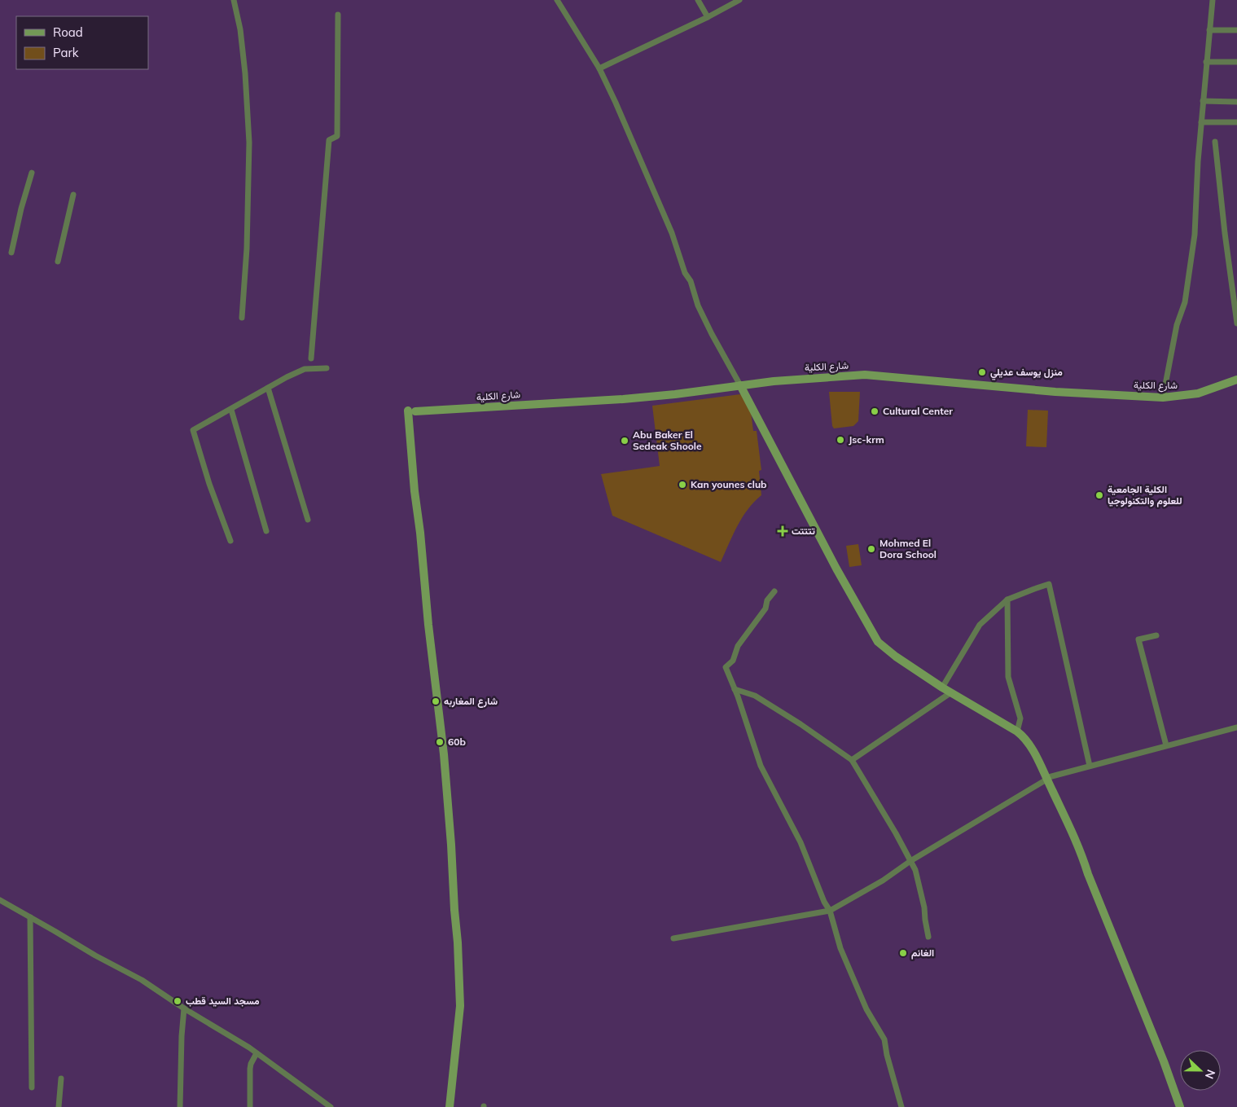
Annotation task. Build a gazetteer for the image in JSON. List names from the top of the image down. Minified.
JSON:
{"streets":{"street":["شارع الكلية"]},"places":{"other":["منزل يوسف عديلي","Cultural Center","Jsc-krm","Abu Baker El Sedeak Shoole","Kan younes club","الكلية الجامعية للعلوم والتكنولوجيا","Mohmed El Dora School","شارع المغاربه","60b","الغانم","مسجد السيد قطب"],"health":["تتتتت"]},"legend":["Road","Park"],"north":"right"}
